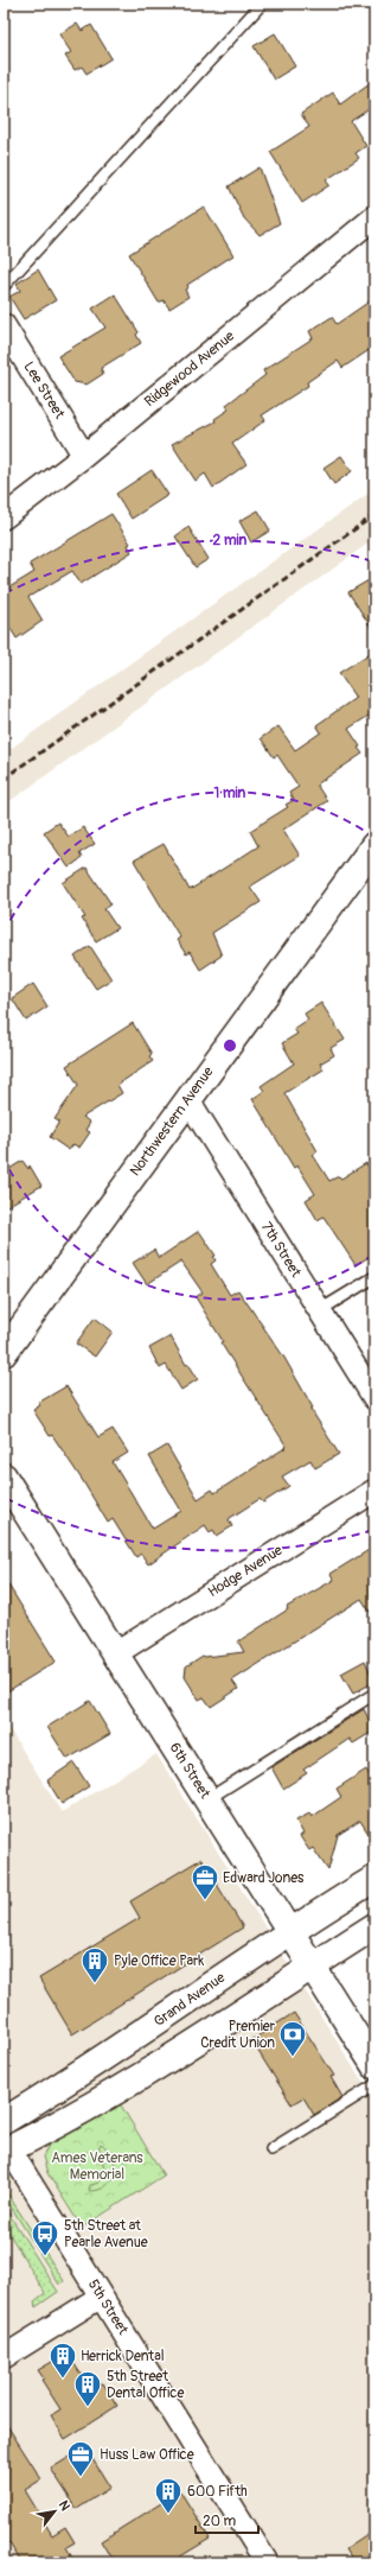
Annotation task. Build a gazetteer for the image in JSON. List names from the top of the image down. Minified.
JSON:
{"streets":{"main road":["Northwestern Avenue","6th Street","Grand Avenue"],"street":["Ridgewood Avenue","Lee Street","7th Street","Hodge Avenue","5th Street"]},"crossings":[["Ridgewood Avenue","Lee Street"],["Northwestern Avenue","7th Street"],["Hodge Avenue","6th Street"],["6th Street","Grand Avenue"]],"parks":["Ames Veterans Memorial"],"places":{"office":["Edward Jones","Huss Law Office"],"building":["Pyle Office Park","Herrick Dental","5th Street Dental Office","600 Fifth"],"bank":["Premier Credit Union"],"bus stop":["5th Street at Pearle Avenue"]},"scale_bar":"20 m","north":"top right","rings":["2 min","1 min"]}
